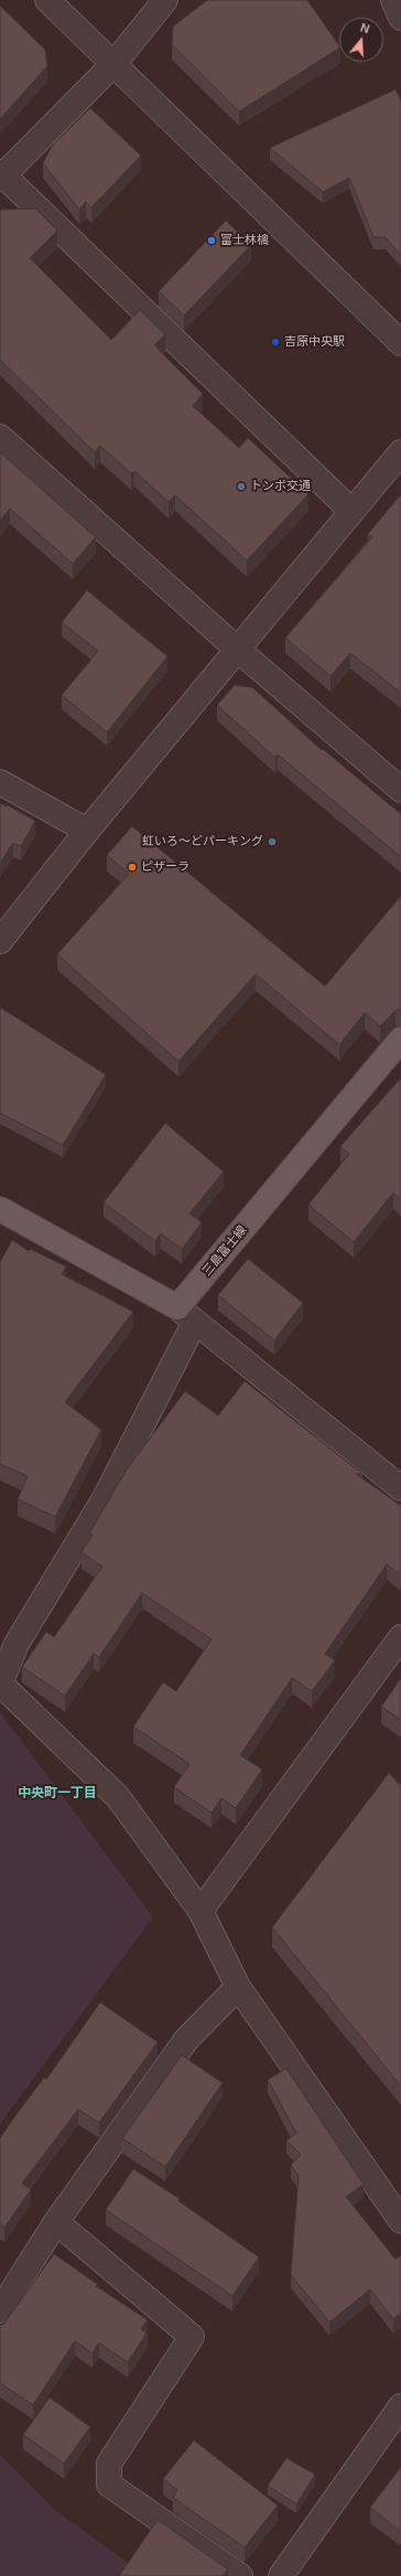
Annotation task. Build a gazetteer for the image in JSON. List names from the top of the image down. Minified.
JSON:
{"streets":{"main road":["三島富士線"]},"districts":["中央町一丁目"],"places":["富士林檎","吉原中央駅","トンボ交通","虹いろ～どパーキング","ピザーラ"],"north":"top"}
